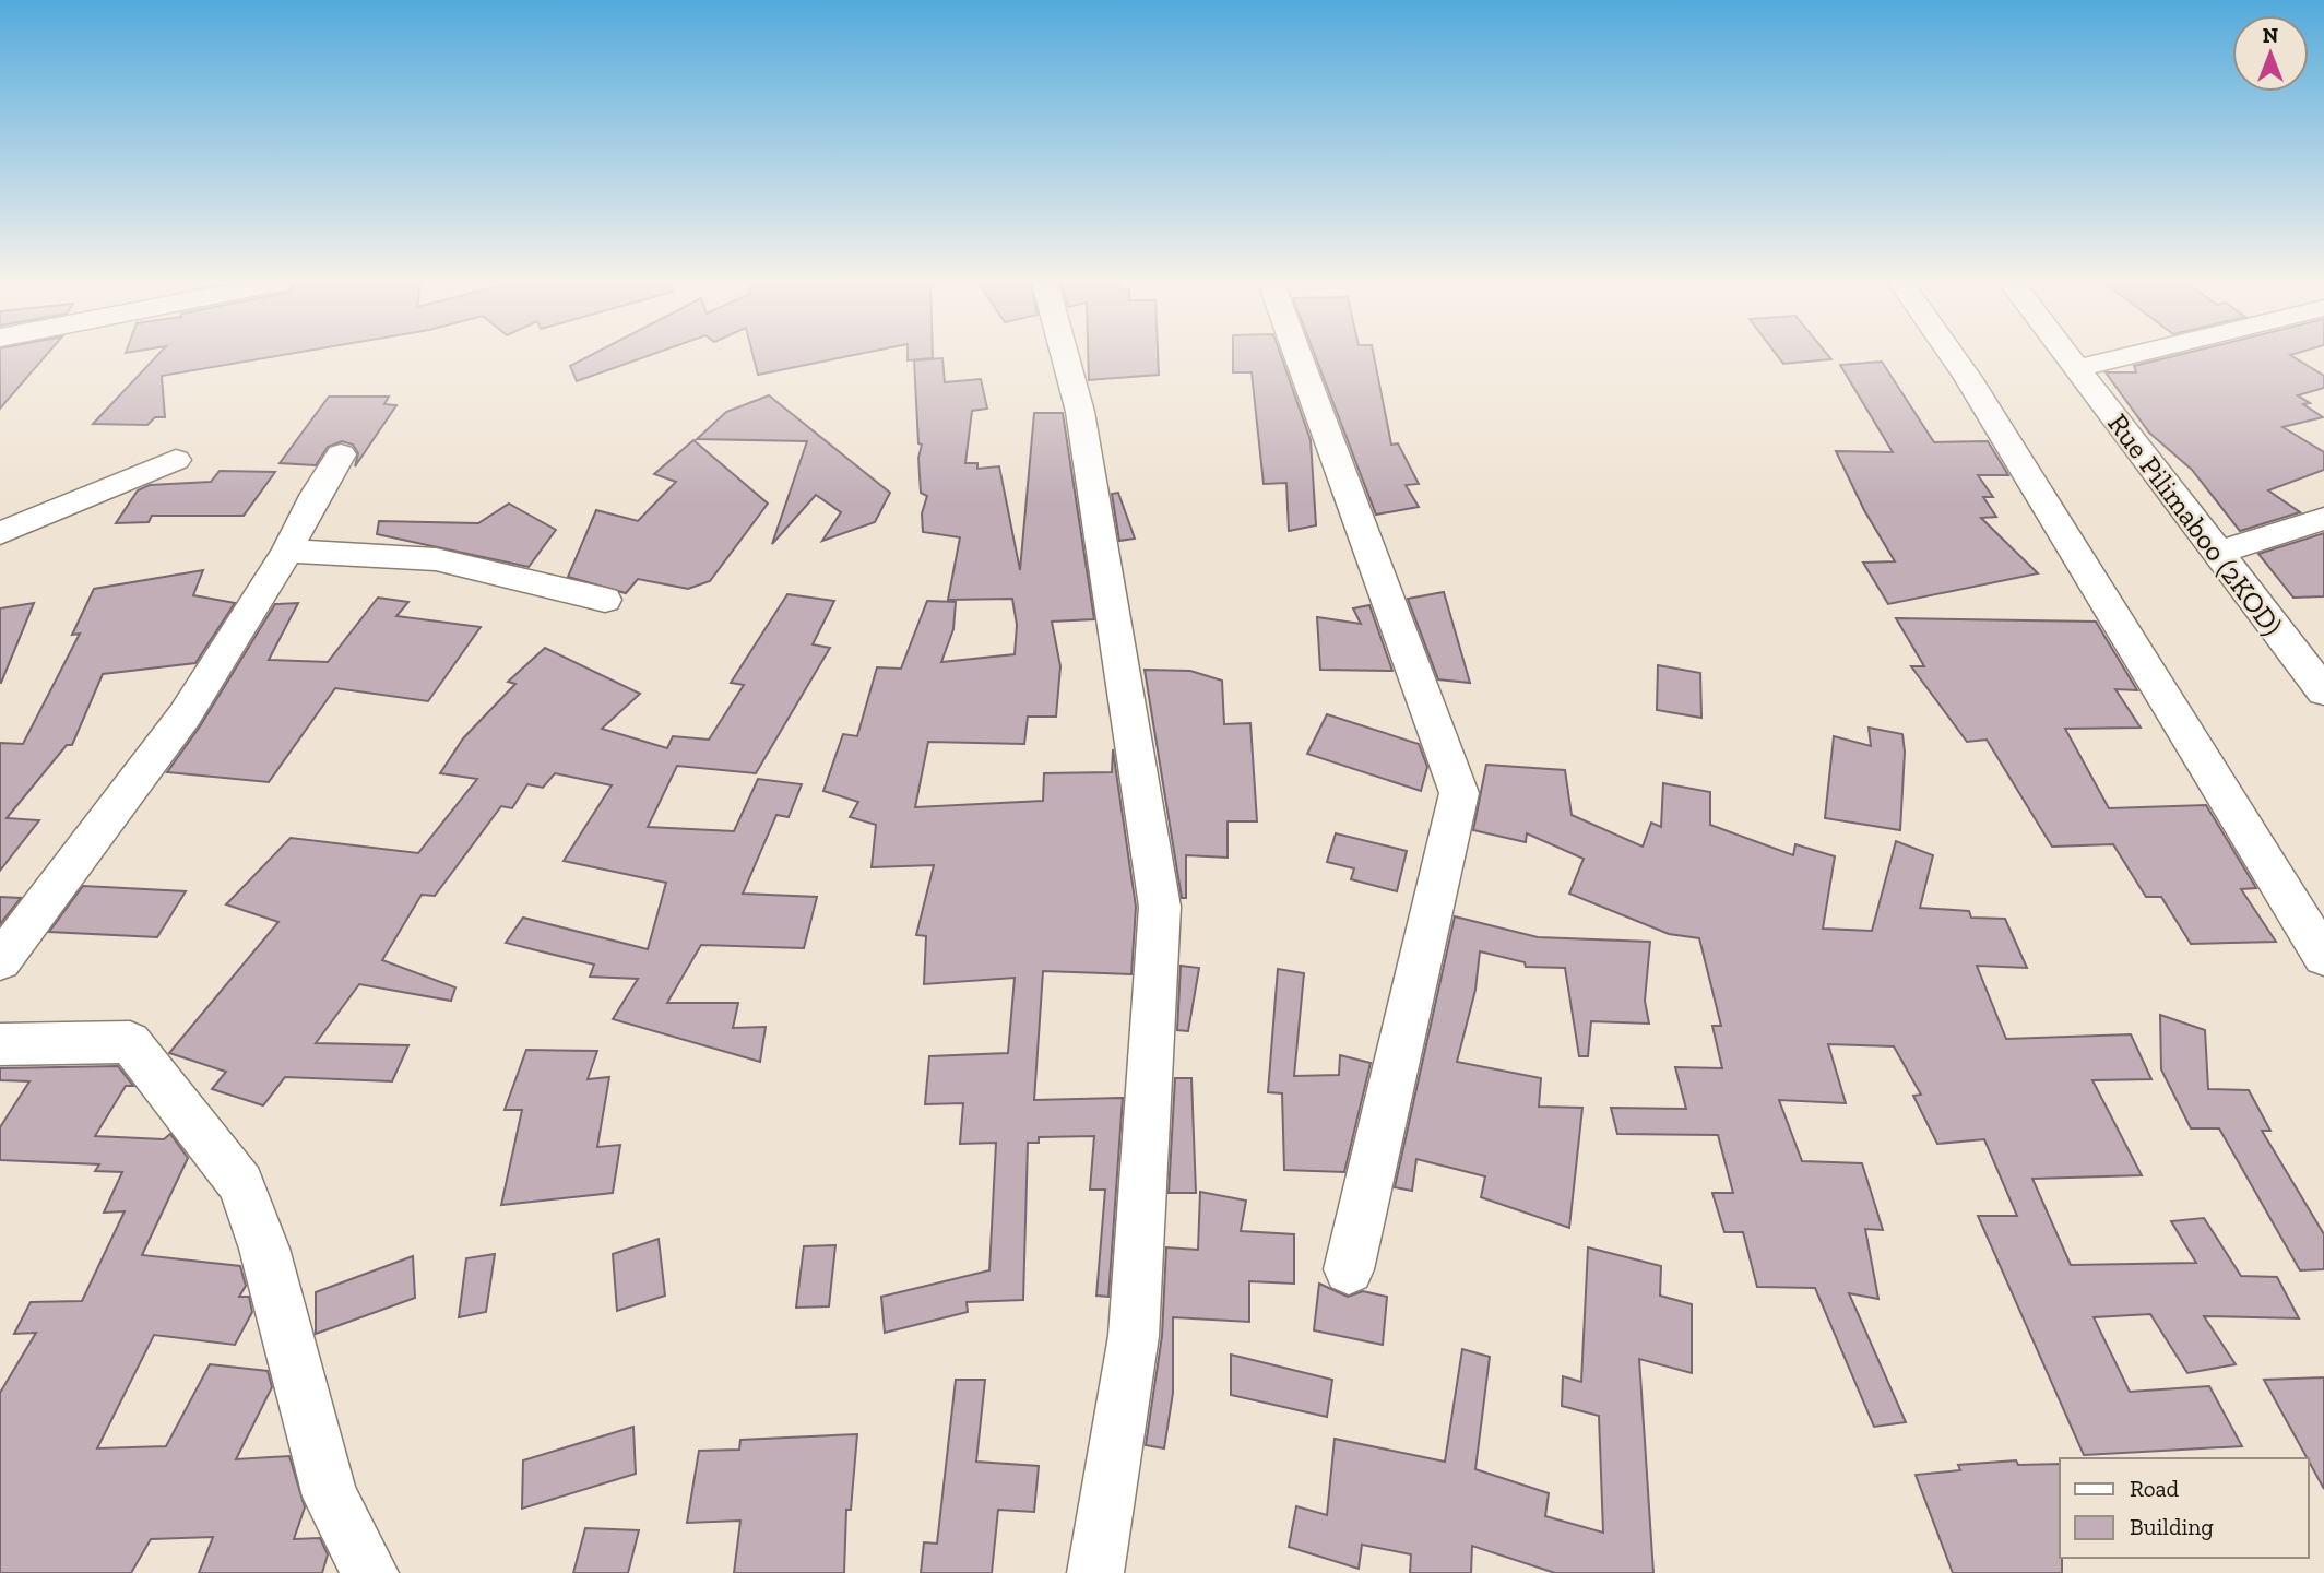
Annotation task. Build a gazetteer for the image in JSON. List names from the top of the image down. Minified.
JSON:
{"streets":{"street":["Rue Pilimaboo (2KOD)"]},"legend":["Road","Building"],"north":"top"}
